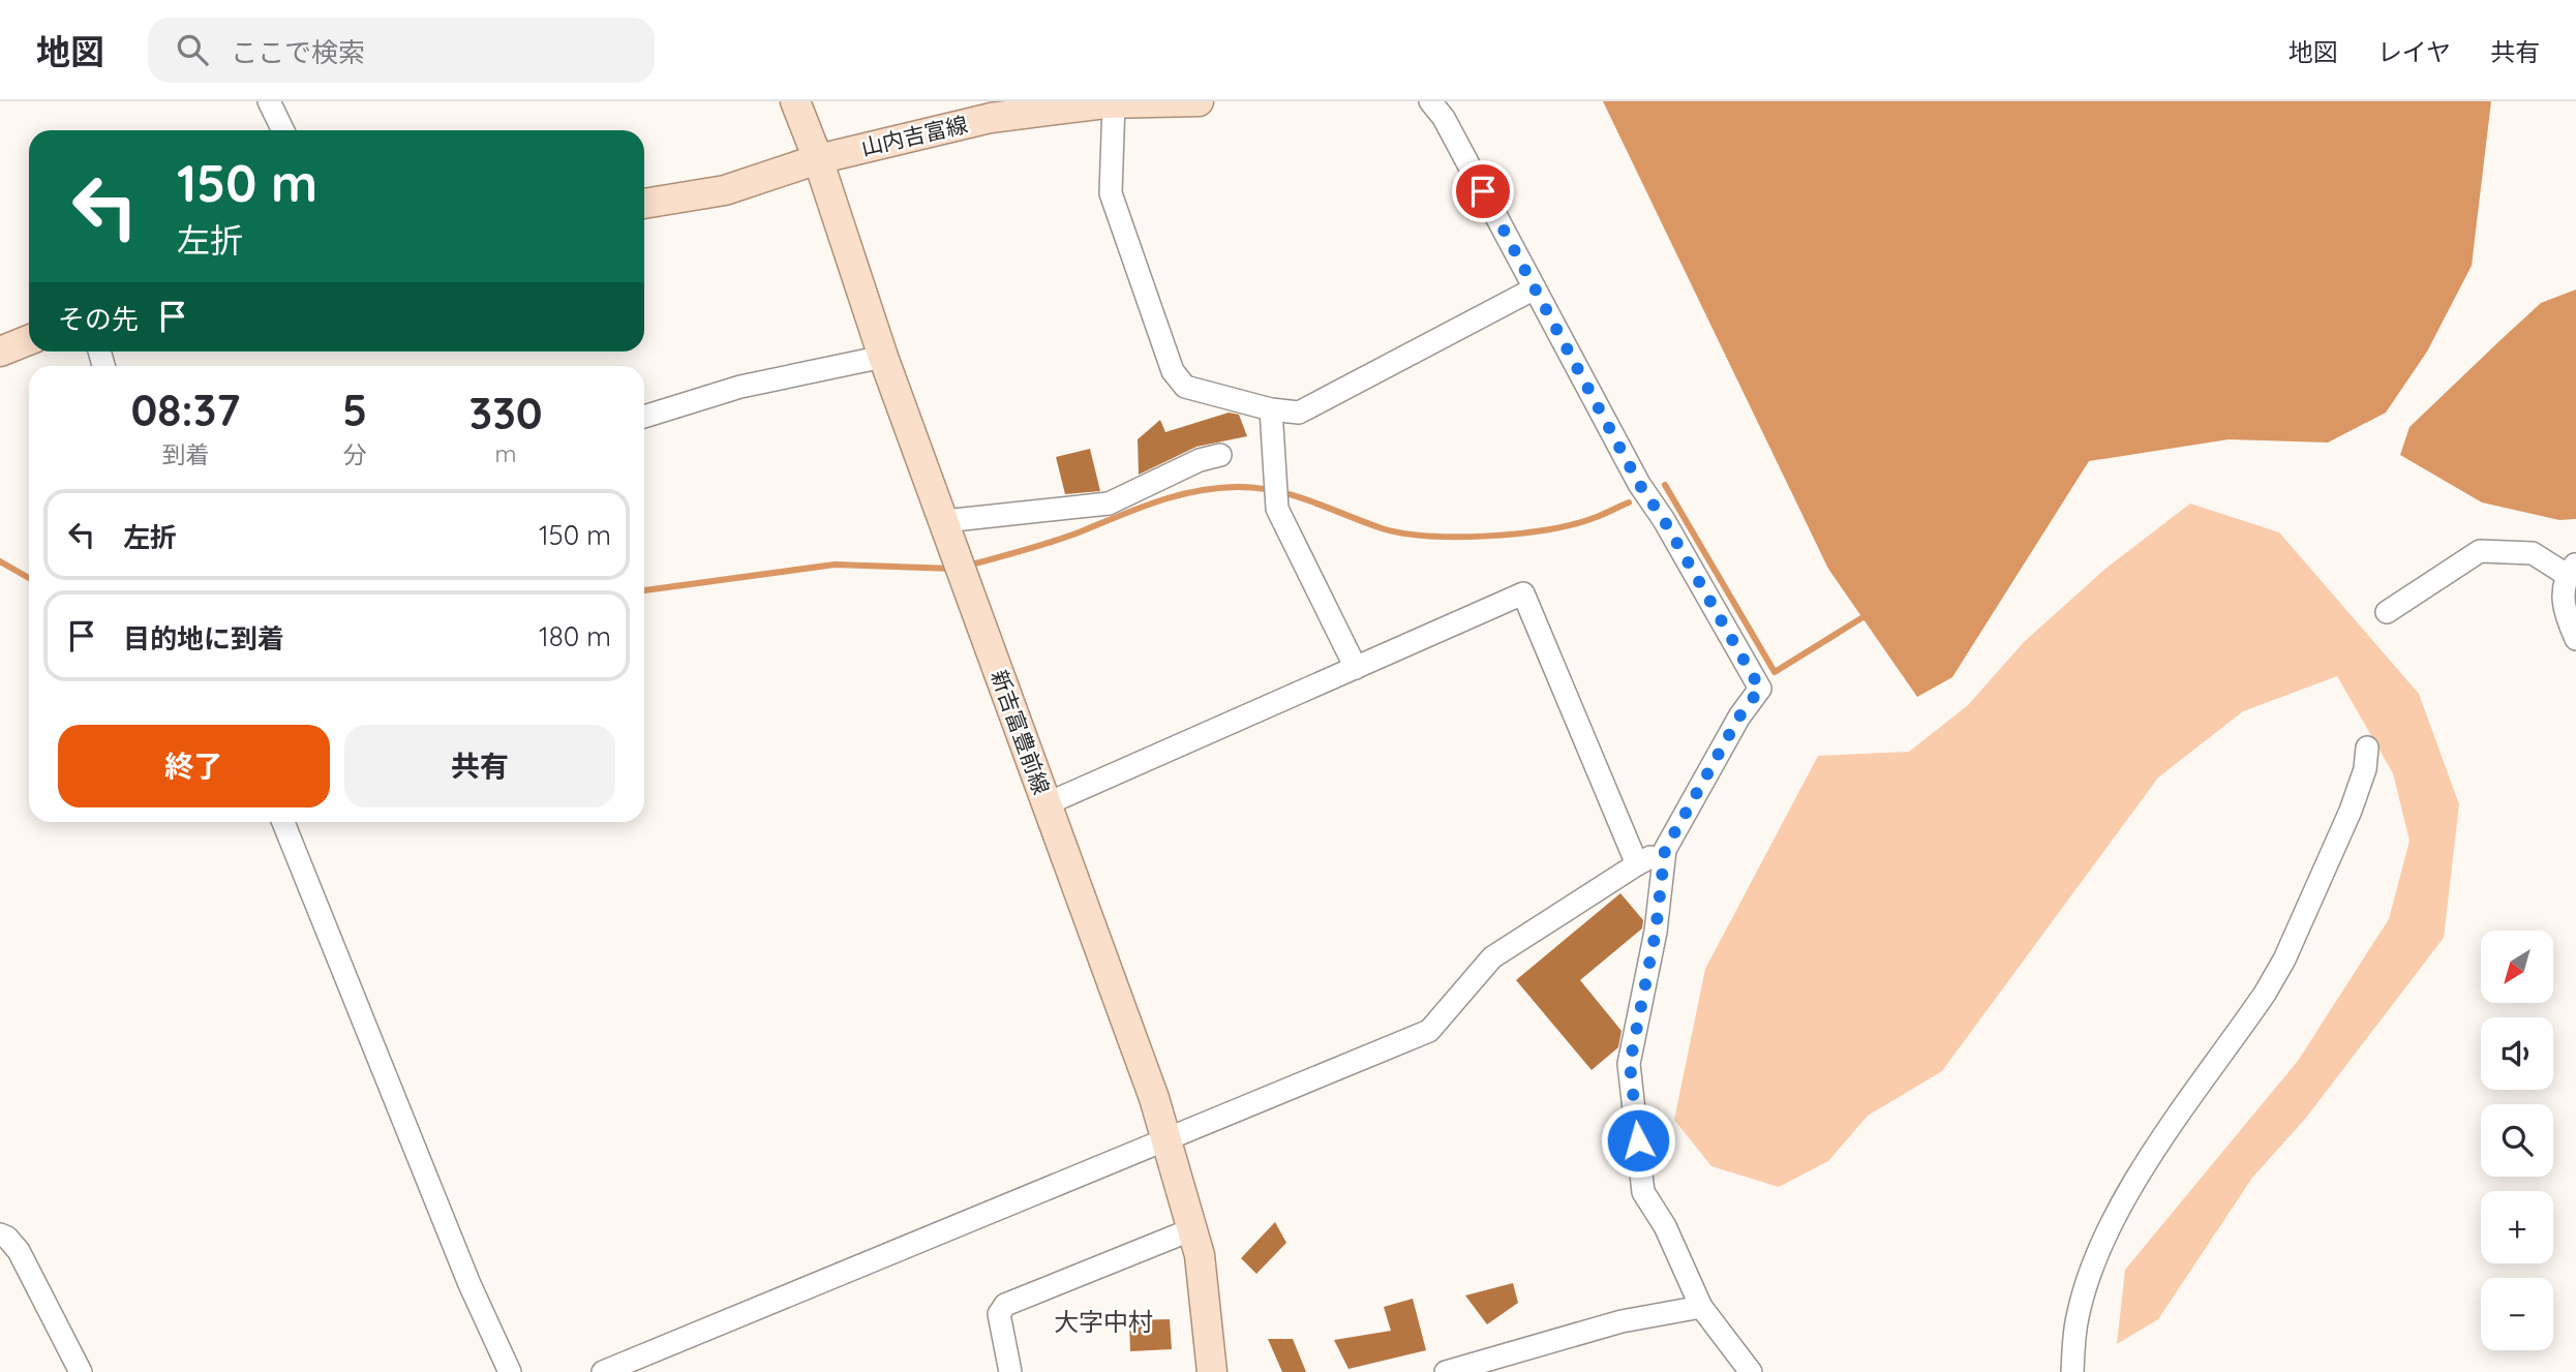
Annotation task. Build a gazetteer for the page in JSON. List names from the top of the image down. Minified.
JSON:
{"streets":{"main road":["山内吉富線","新吉富豊前線"]},"crossings":[["山内吉富線","新吉富豊前線"]],"districts":["大字中村"],"north":"bottom left","page":{"header":"地図","search":"ここで検索","nav":["地図","レイヤ","共有"],"turn":["150 m","左折"],"then":"その先","eta":["08:37","到着","5","分","330","m"],"list":[{"name":"左折","value":"150 m"},{"name":"目的地に到着","value":"180 m"}],"buttons":["終了","共有"],"map_buttons":["+","−"]}}
